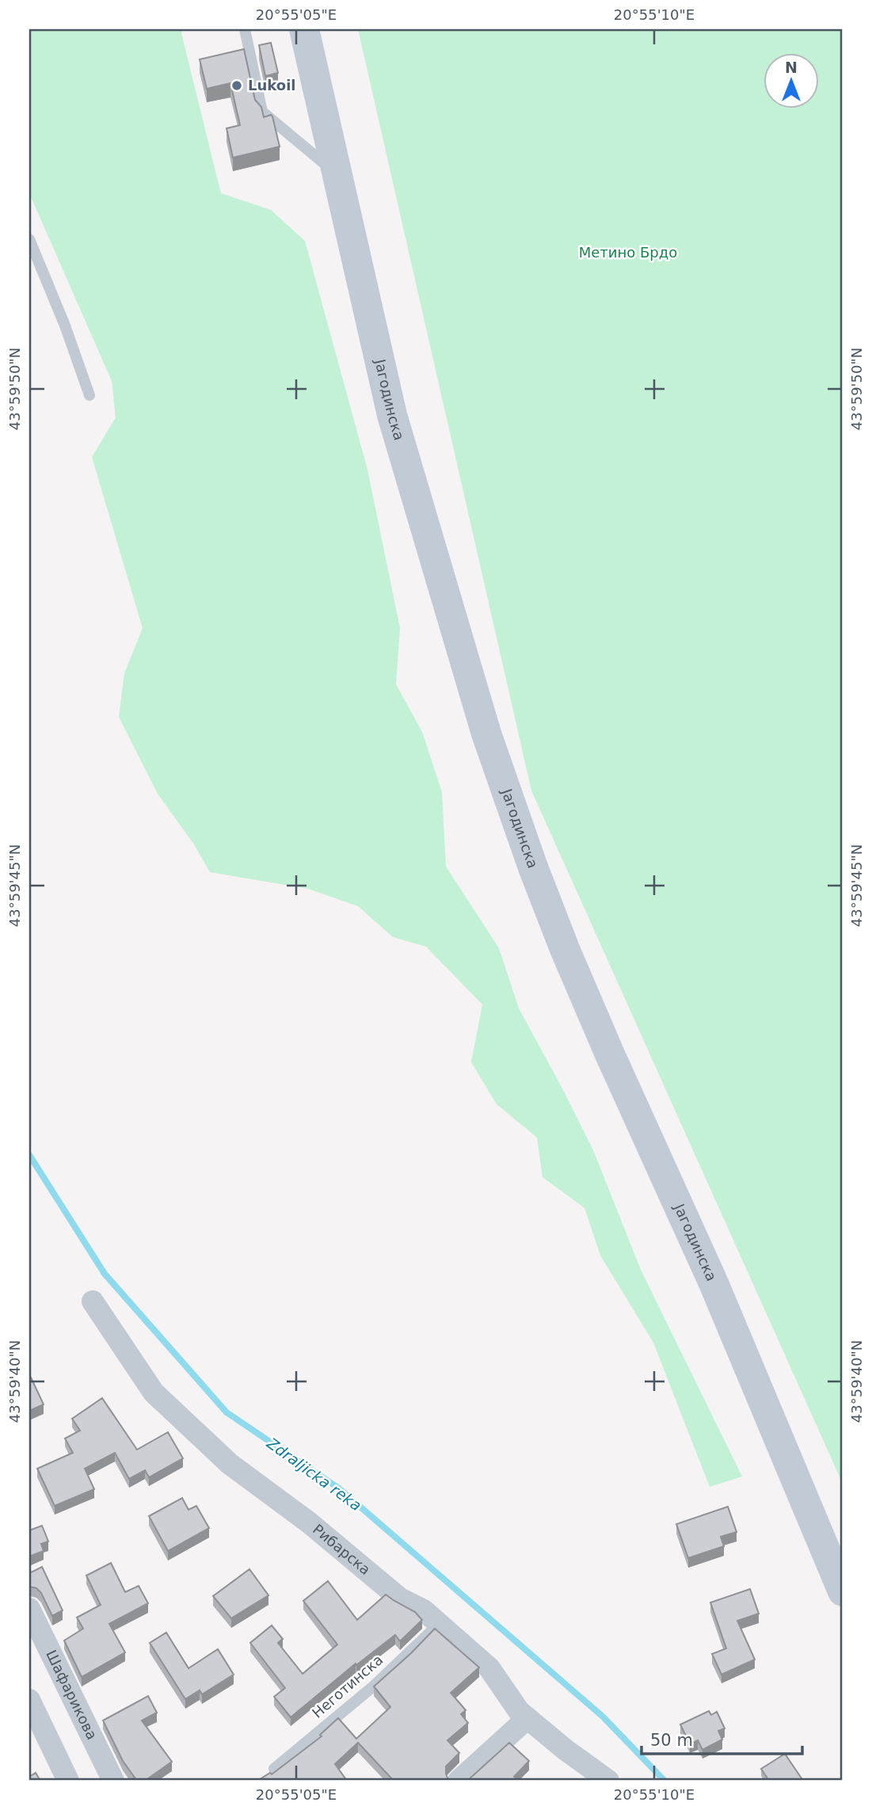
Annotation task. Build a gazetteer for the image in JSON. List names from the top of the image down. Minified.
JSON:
{"streets":{"main road":["Јагодинска"],"street":["Рибарска","Шафарикова"],"lane":["Неготинска"]},"crossings":[["Рибарска","Неготинска"]],"water":["Zdraljicka reka"],"parks":["Метино Брдо"],"places":["Lukoil"],"scale_bar":"50 m","north":"top","coordinates":["20°55'05\"E","20°55'10\"E","43°59'50\"N","43°59'45\"N","43°59'40\"N"]}
